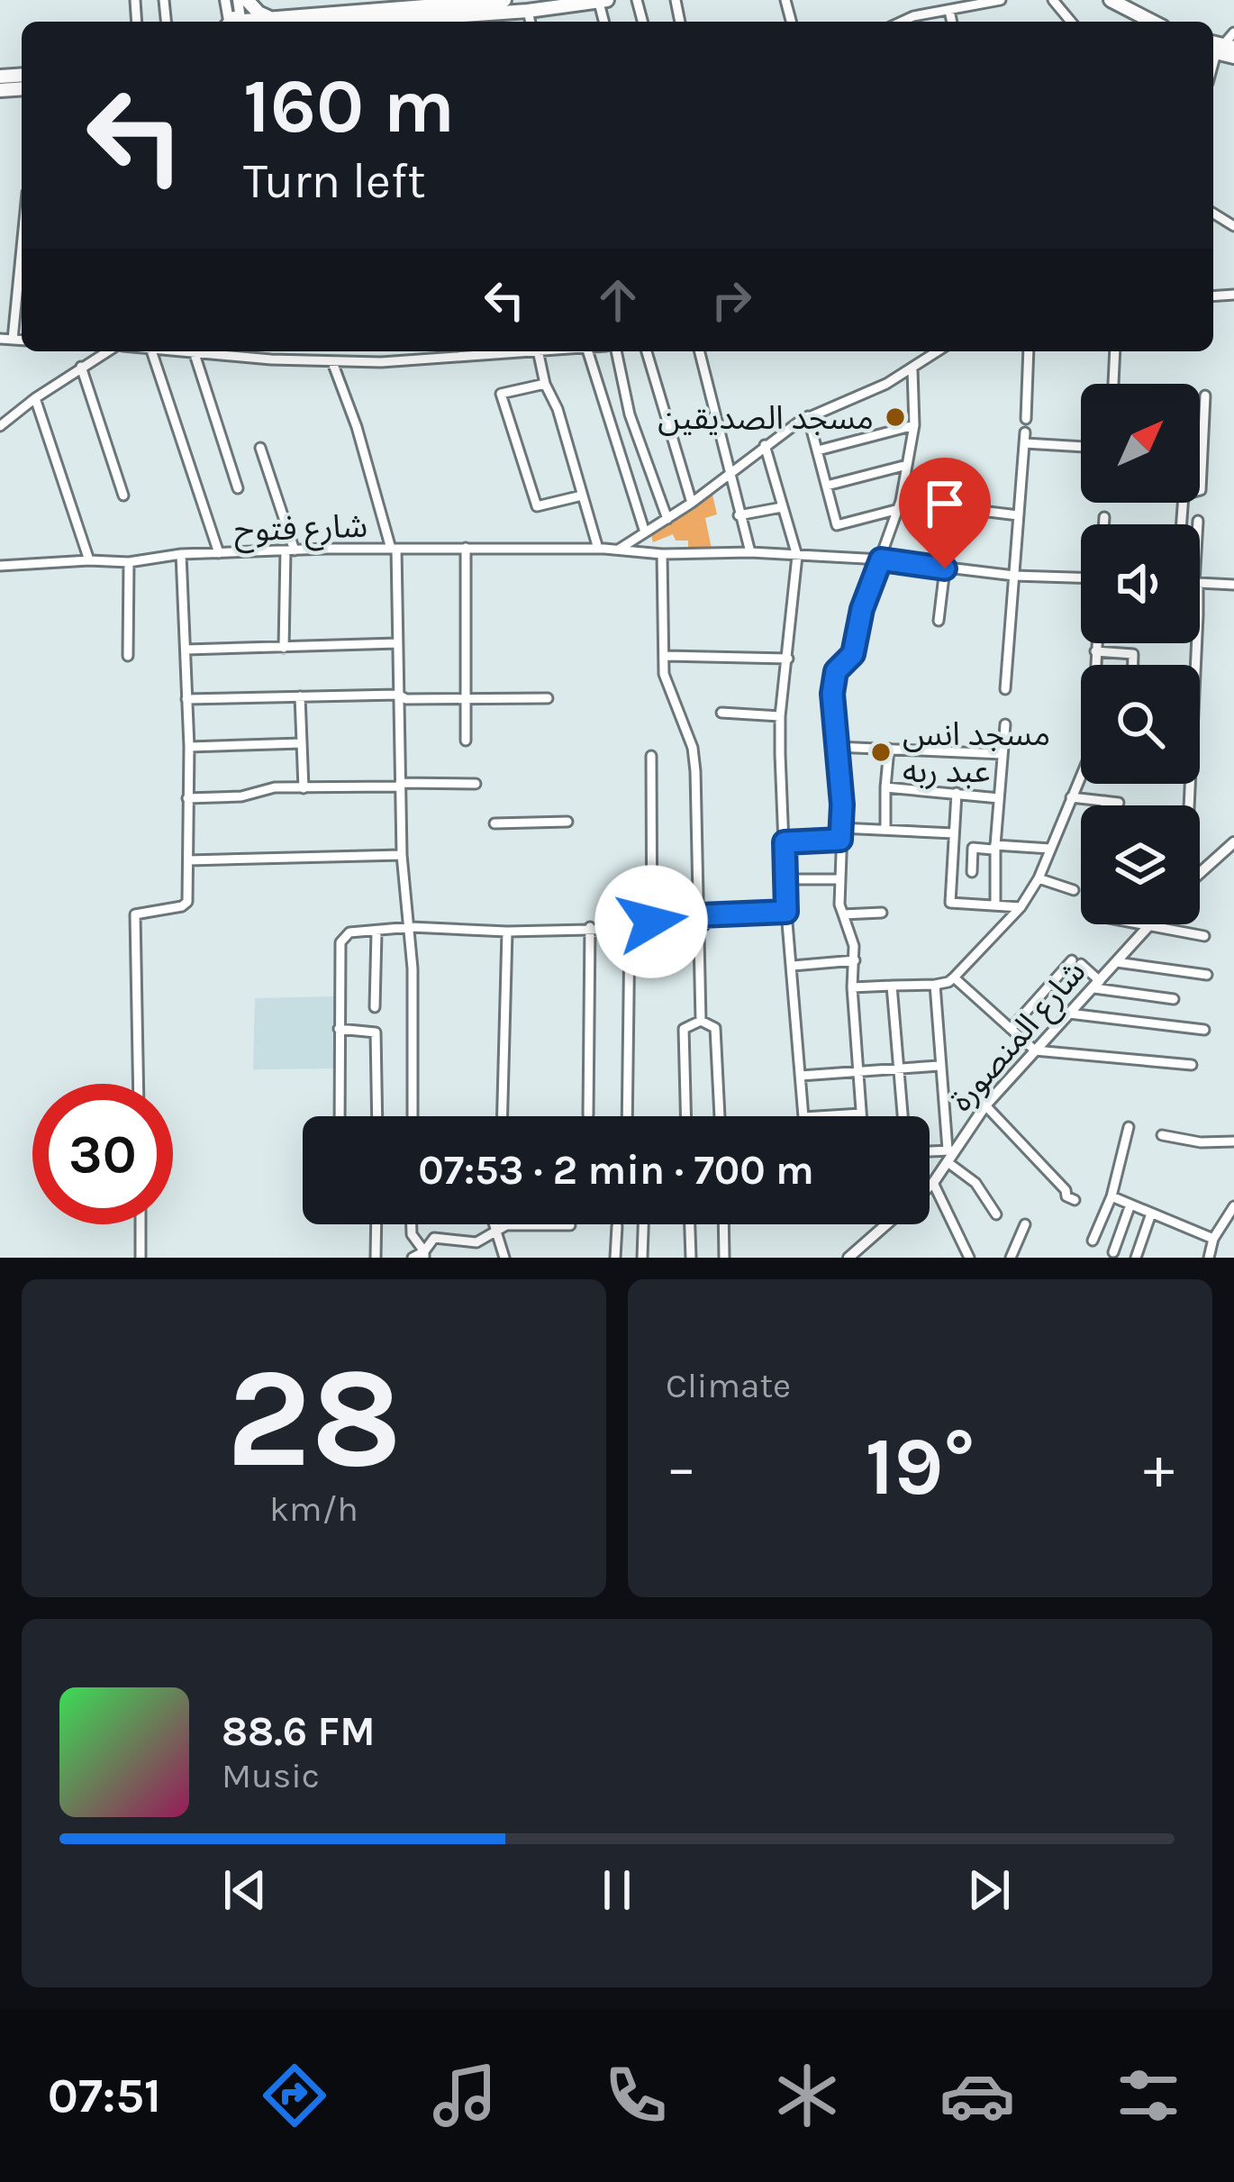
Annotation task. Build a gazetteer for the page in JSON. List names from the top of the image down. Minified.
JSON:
{"streets":{"main road":["شارع المنصورة"],"street":["شارع فتوح"]},"places":["مسجد الصديقين","مسجد انس عبد ربه"],"north":"top right","page":{"turn":["160 m","Turn left"],"limit":"30","trip":"07:53 · 2 min · 700 m","tile":[["28","km/h"],"Climate"],"heat":["−","19°","+"],"song":["88.6 FM","Music"],"tabs":"07:51"}}
